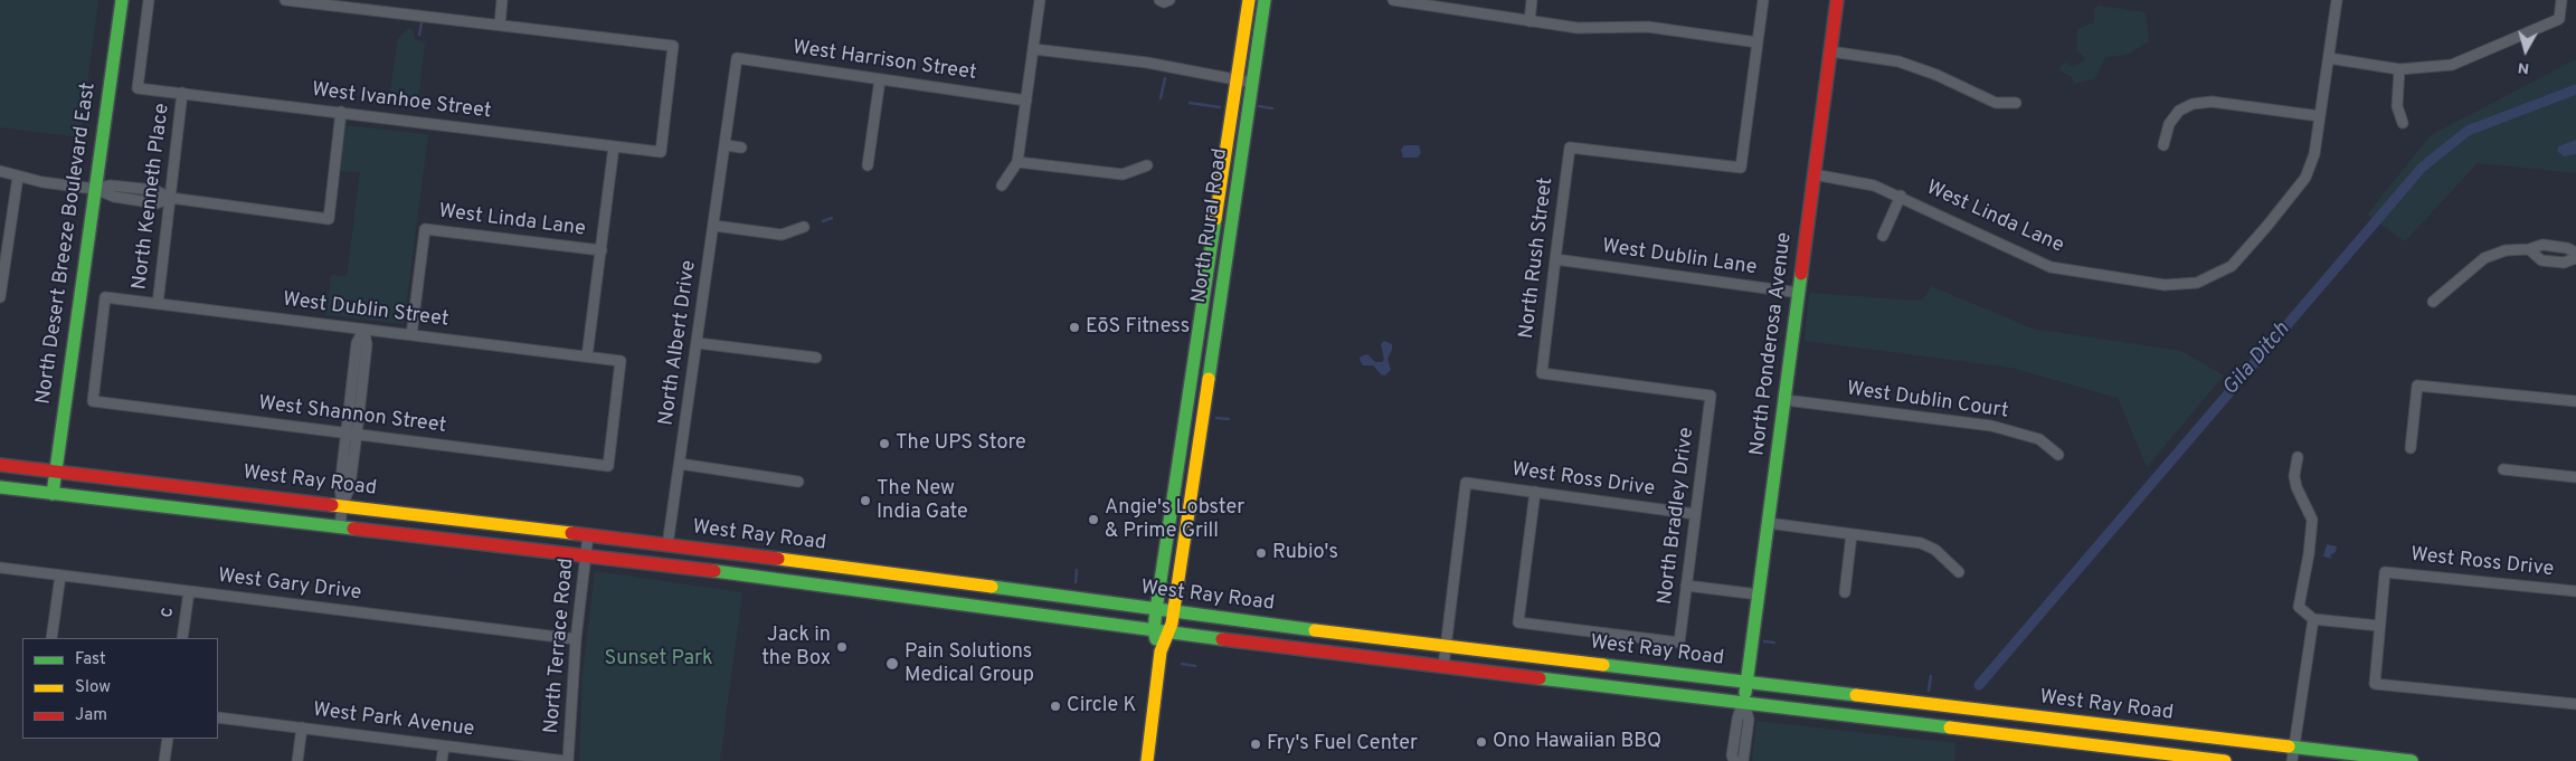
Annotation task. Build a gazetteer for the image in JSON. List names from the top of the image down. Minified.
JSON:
{"streets":{"main road":["North Rural Road","North Desert Breeze Boulevard East","North Ponderosa Avenue","West Ray Road"],"street":["West Harrison Street","West Ivanhoe Street","North Kenneth Place","West Linda Lane","North Rush Street","West Dublin Lane","West Dublin Street","North Albert Drive","West Dublin Court","West Shannon Street","West Ross Drive","North Bradley Drive","West Gary Drive","c","North Terrace Road","West Park Avenue"]},"crossings":[["West Harrison Street","North Albert Drive"],["West Ivanhoe Street","North Kenneth Place"],["North Kenneth Place","West Dublin Street"],["North Kenneth Place","West Shannon Street"],["West Linda Lane","West Dublin Street"],["West Linda Lane","North Ponderosa Avenue"],["North Rural Road","West Ray Road"],["North Desert Breeze Boulevard East","West Ray Road"],["North Rush Street","West Dublin Lane"],["North Rush Street","North Bradley Drive"],["West Dublin Lane","North Ponderosa Avenue"],["West Dublin Street","West Shannon Street"],["North Albert Drive","West Ray Road"],["North Ponderosa Avenue","West Dublin Court"],["North Ponderosa Avenue","West Ray Road"],["West Ross Drive","West Ray Road"],["West Ross Drive","North Bradley Drive"],["West Ray Road","North Terrace Road"],["West Gary Drive","c"],["West Gary Drive","North Terrace Road"],["North Terrace Road","West Park Avenue"]],"water":["Gila Ditch"],"parks":["Sunset Park"],"places":["EōS Fitness","The UPS Store","The New India Gate","Angie's Lobster & Prime Grill","Rubio's","Jack in the Box","Pain Solutions Medical Group","Circle K","Ono Hawaiian BBQ","Fry's Fuel Center"],"legend":["Fast","Slow","Jam"],"north":"bottom"}
